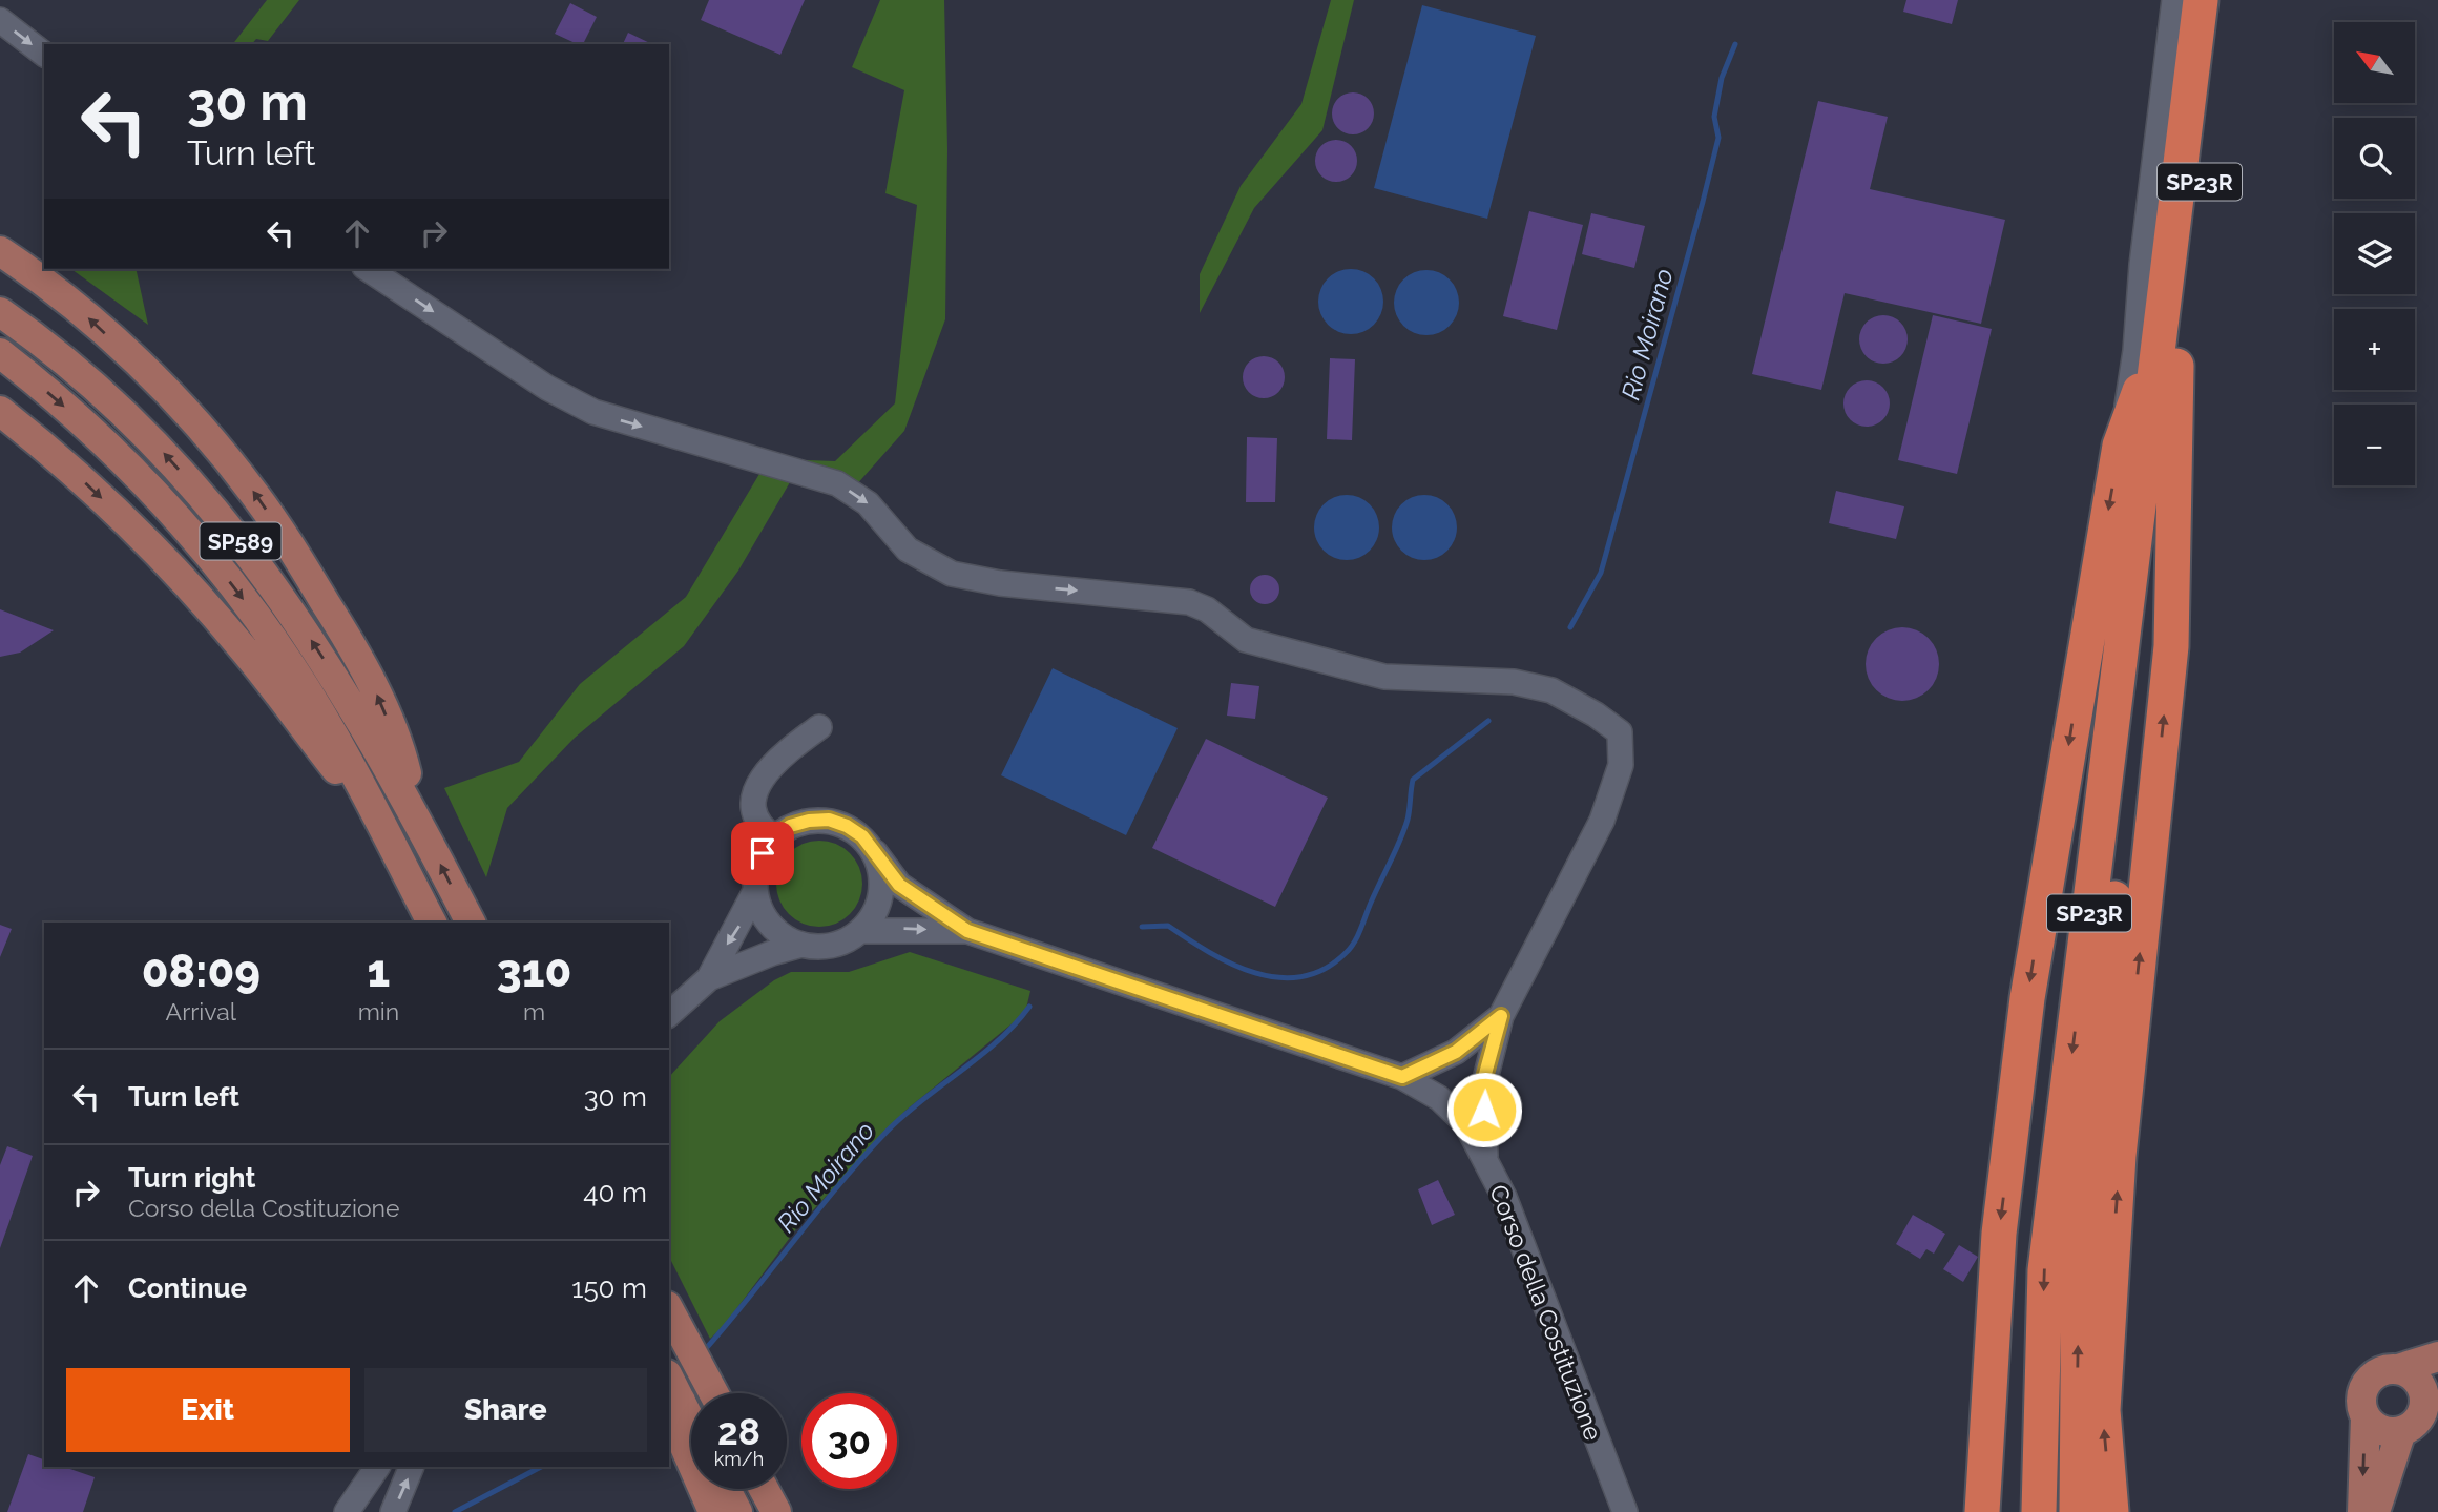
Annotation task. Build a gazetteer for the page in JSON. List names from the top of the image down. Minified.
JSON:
{"streets":{"highway":["SP23R"],"main road":["SP589"],"street":["Corso della Costituzione"]},"water":["Rio Moirano"],"north":"top left","page":{"map_buttons":["+","−"],"turn":["30 m","Turn left"],"eta":["08:09","Arrival","1","min","310","m"],"list":[{"name":"Turn left","value":"30 m"},{"name":"Turn right","note":"Corso della Costituzione","value":"40 m"},{"name":"Continue","value":"150 m"}],"buttons":["Exit","Share"],"speed":"28 km/h","limit":"30"}}
